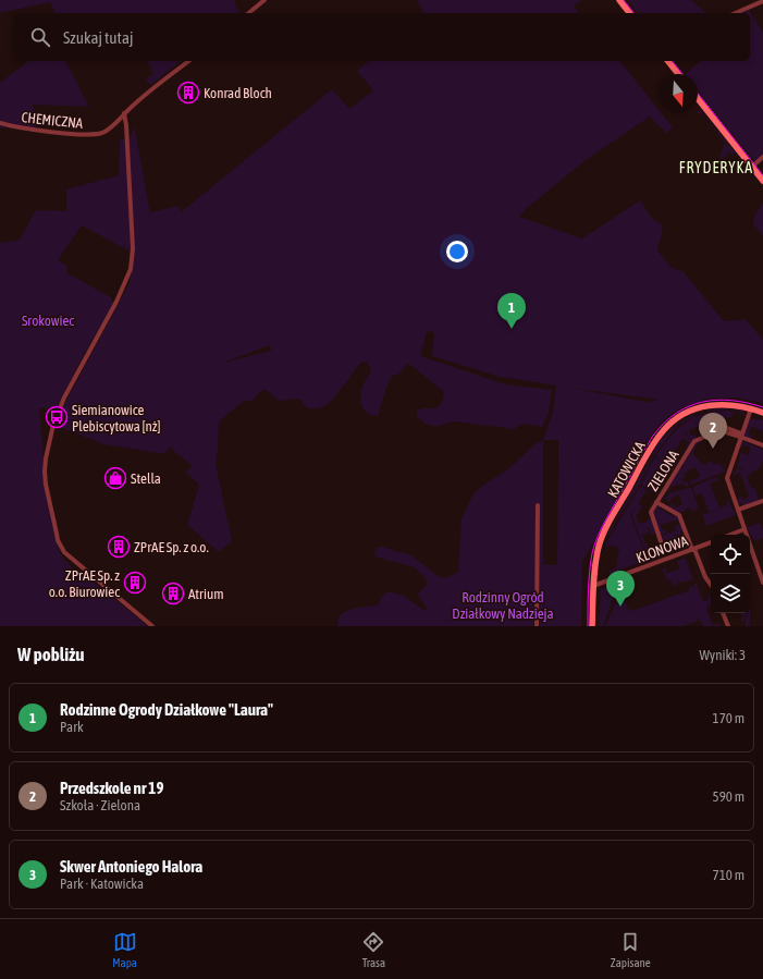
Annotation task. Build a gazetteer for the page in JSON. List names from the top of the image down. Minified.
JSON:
{"streets":{"main road":["KATOWICKA"],"street":["CHEMICZNA","ZIELONA","KLONOWA"]},"crossings":[["KATOWICKA","KLONOWA"]],"districts":["FRYDERYKA"],"parks":["Srokowiec","Rodzinny Ogród Działkowy Nadzieja"],"places":{"building":["Konrad Bloch","ZPrAE Sp. z o.o.","ZPrAE Sp. z o.o. Biurowiec","Atrium"],"bus stop":["Siemianowice Plebiscytowa [nż]"],"shop":["Stella"]},"north":"bottom","page":{"search":"Szukaj tutaj","pins":["1","2","3"],"heading":["W pobliżu","Wyniki: 3"],"list":[{"mark":"1","name":"Rodzinne Ogrody Działkowe \"Laura\"","note":"Park","value":"170 m"},{"mark":"2","name":"Przedszkole nr 19","note":"Szkoła · Zielona","value":"590 m"},{"mark":"3","name":"Skwer Antoniego Halora","note":"Park · Katowicka","value":"710 m"}],"nav":["Mapa","Trasa","Zapisane"]}}
